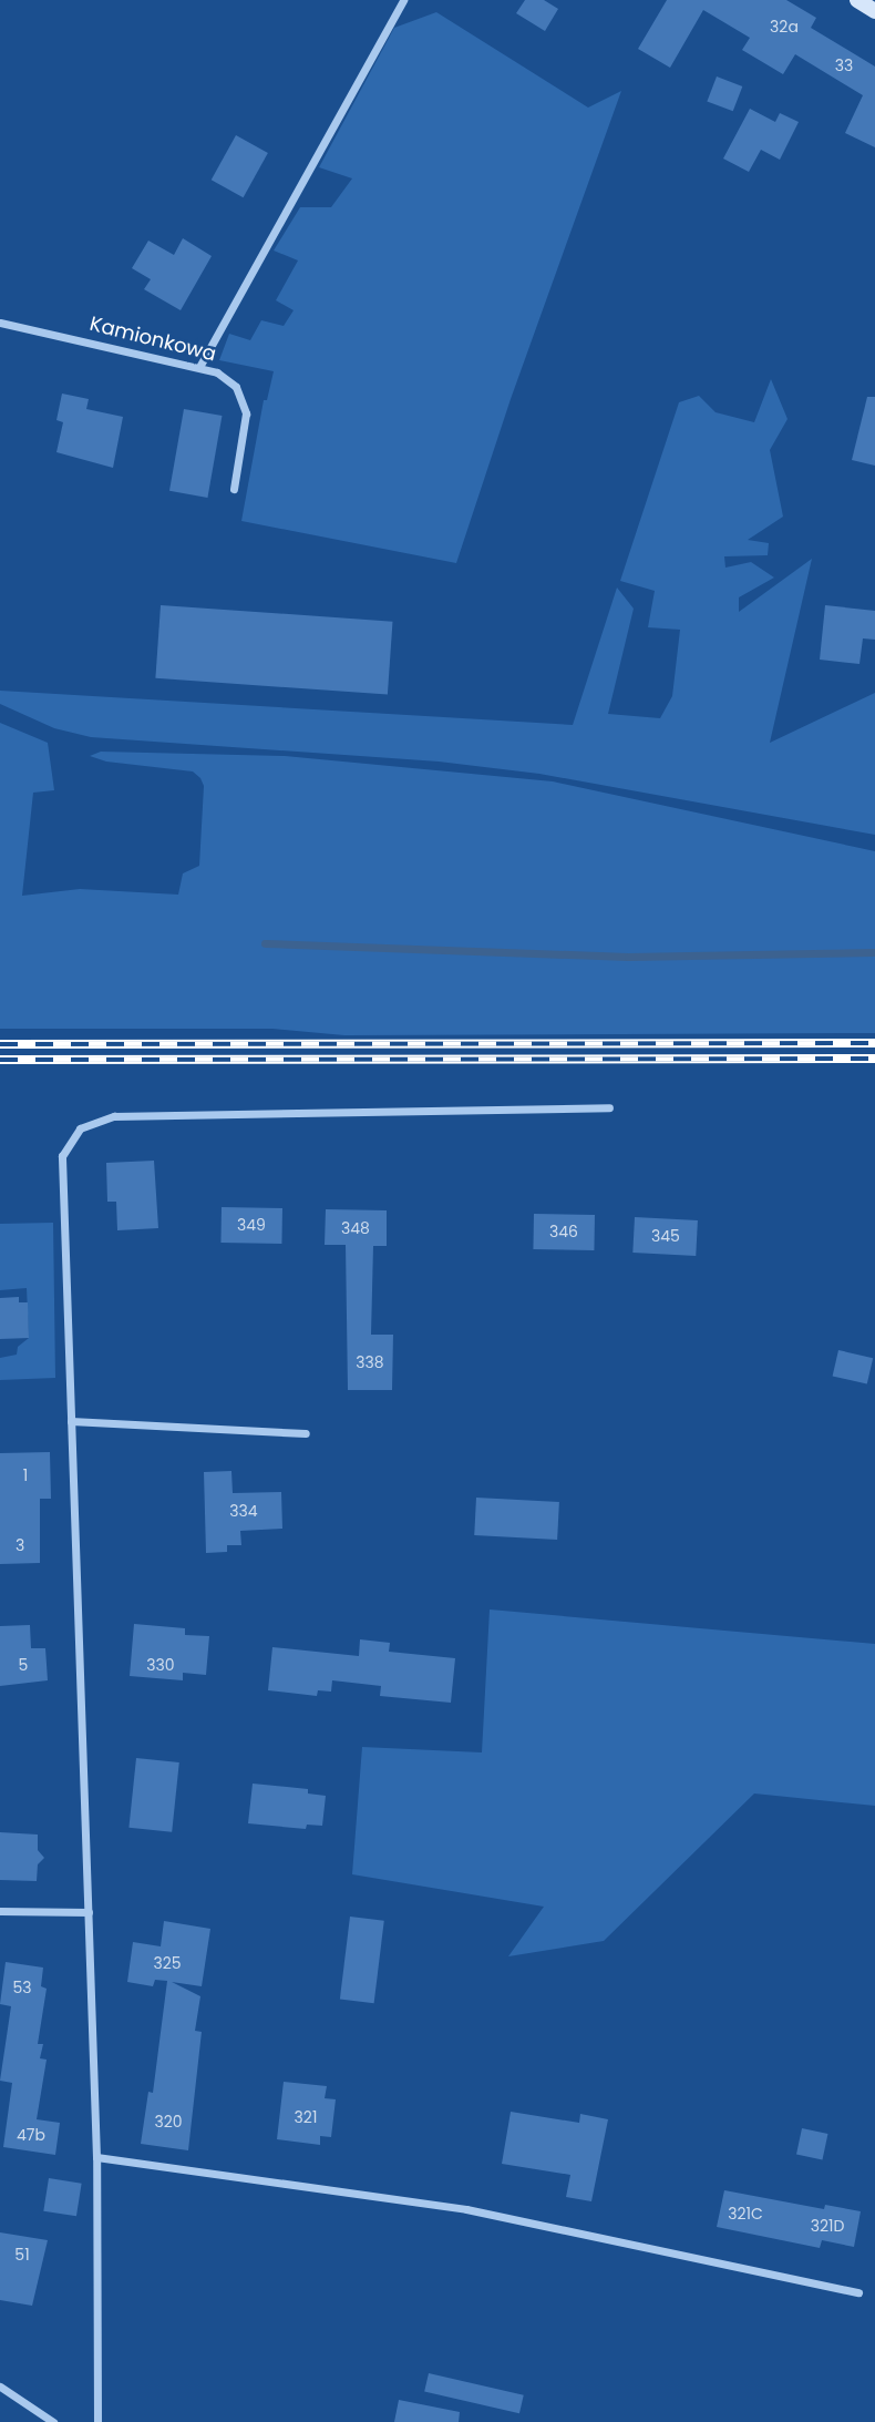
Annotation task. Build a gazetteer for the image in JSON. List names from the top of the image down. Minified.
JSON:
{"streets":{"street":["Kamionkowa"]},"house_numbers":["32a","33","349","348","346","345","338","1","334","3","5","330","325","53","321","320","47b","321C","321D","51"]}
